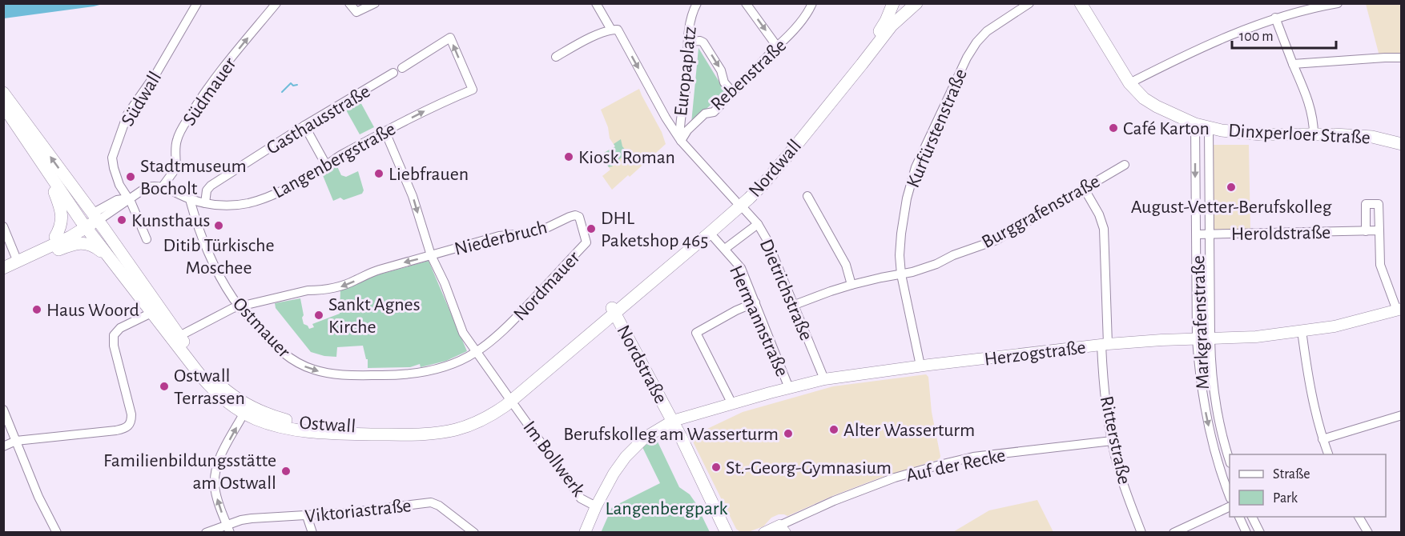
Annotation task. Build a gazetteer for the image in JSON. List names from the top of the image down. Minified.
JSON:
{"streets":{"main road":["Dinxperloer Straße","Nordwall","Nordstraße","Ostwall"],"street":["Europaplatz","Rebenstraße","Südmauer","Südwall","Gasthausstraße","Kurfürstenstraße","Langenbergstraße","Burggrafenstraße","Heroldstraße","Niederbruch","Nordmauer","Dietrichstraße","Hermannstraße","Markgrafenstraße","Ostmauer","Herzogstraße","Ritterstraße","Im Bollwerk","Auf der Recke","Viktoriastraße"]},"crossings":[["Europaplatz","Rebenstraße"],["Europaplatz","Dietrichstraße"],["Rebenstraße","Dietrichstraße"],["Südmauer","Langenbergstraße"],["Gasthausstraße","Langenbergstraße"],["Kurfürstenstraße","Burggrafenstraße"],["Kurfürstenstraße","Herzogstraße"],["Dinxperloer Straße","Markgrafenstraße"],["Langenbergstraße","Ostmauer"],["Langenbergstraße","Im Bollwerk"],["Nordwall","Dietrichstraße"],["Nordwall","Hermannstraße"],["Nordwall","Nordstraße"],["Nordwall","Ostwall"],["Burggrafenstraße","Dietrichstraße"],["Burggrafenstraße","Ritterstraße"],["Heroldstraße","Markgrafenstraße"],["Niederbruch","Nordmauer"],["Niederbruch","Ostmauer"],["Niederbruch","Ostwall"],["Niederbruch","Im Bollwerk"],["Nordmauer","Ostmauer"],["Nordmauer","Im Bollwerk"],["Dietrichstraße","Herzogstraße"],["Hermannstraße","Herzogstraße"],["Markgrafenstraße","Herzogstraße"],["Ostmauer","Im Bollwerk"],["Herzogstraße","Nordstraße"],["Herzogstraße","Ritterstraße"],["Herzogstraße","Im Bollwerk"],["Nordstraße","Ostwall"],["Ostwall","Im Bollwerk"],["Ritterstraße","Auf der Recke"]],"one_way":["Südmauer","Niederbruch","Ostmauer"],"parks":["Langenbergpark"],"places":["Café Karton","Kiosk Roman","Liebfrauen","Stadtmuseum Bocholt","August-Vetter-Berufskolleg","Kunsthaus","Ditib Türkische Moschee","DHL Paketshop 465","Haus Woord","Sankt Agnes Kirche","Ostwall Terrassen","Alter Wasserturm","Berufskolleg am Wasserturm","St.-Georg-Gymnasium","Familienbildungsstätte am Ostwall"],"legend":["Straße","Park"],"scale_bar":"100 m"}
